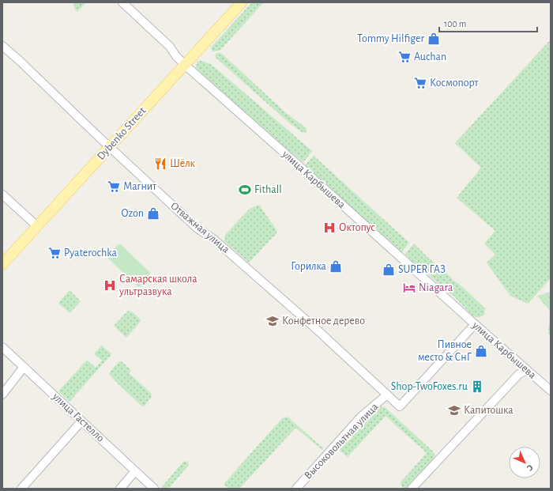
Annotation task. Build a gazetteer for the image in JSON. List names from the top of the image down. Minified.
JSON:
{"streets":{"main road":["Dybenko Street"],"street":["улица Карбышева","Отважная улица","улица Гастелло","Высоковольтная улица"]},"crossings":[["Dybenko Street","улица Карбышева"],["Dybenko Street","Отважная улица"],["улица Карбышева","Отважная улица"],["Отважная улица","Высоковольтная улица"]],"places":{"shop":["Tommy Hilfiger","Ozon","Горилка","SUPER ГАЗ","Пивное место & СнГ"],"supermarket":["Auchan","Космопорт","Магнит","Pyaterochka"],"restaurant":["Шёлк"],"sports":["Fithall"],"hospital":["Октопус","Самарская школа ультразвука"],"hotel":["Niagara"],"school or university":["Конфетное дерево","Капитошка"],"building":["Shop-TwoFoxes.ru"]},"scale_bar":"100 m","north":"bottom right"}
